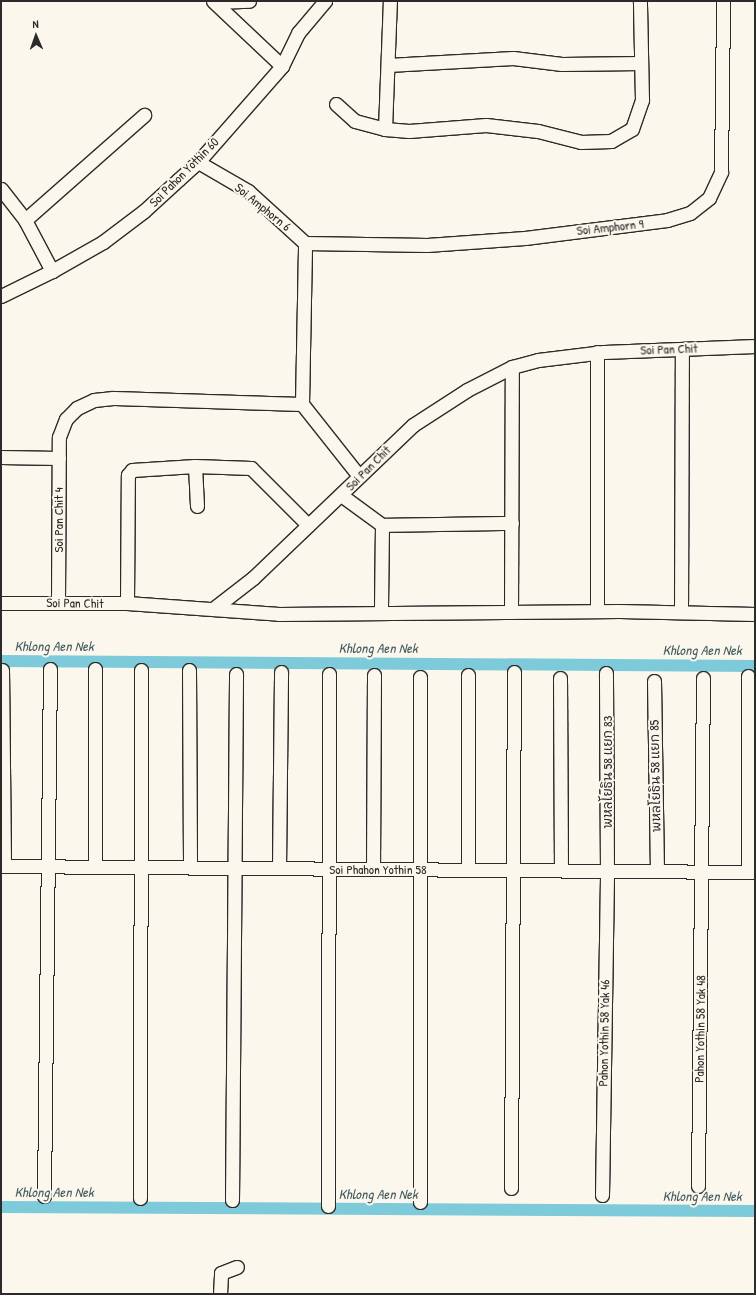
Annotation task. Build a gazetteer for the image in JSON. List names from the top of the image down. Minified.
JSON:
{"streets":{"street":["Soi Pahon Yothin 60","Soi Amphorn 6","Soi Amphorn 9","Soi Pan Chit","Soi Pan Chit 4","พหลโยธิน 58 แยก 83","พหลโยธิน 58 แยก 85","Soi Phahon Yothin 58","Pahon Yothin 58 Yak 48","Pahon Yothin 58 Yak 46"]},"crossings":[["Soi Pahon Yothin 60","Soi Amphorn 6"],["Soi Amphorn 6","Soi Amphorn 9"],["Soi Pan Chit","Soi Pan Chit 4"],["พหลโยธิน 58 แยก 83","Soi Phahon Yothin 58"],["พหลโยธิน 58 แยก 83","Pahon Yothin 58 Yak 46"],["พหลโยธิน 58 แยก 85","Soi Phahon Yothin 58"],["Soi Phahon Yothin 58","Pahon Yothin 58 Yak 48"],["Soi Phahon Yothin 58","Pahon Yothin 58 Yak 46"]],"water":["Khlong Aen Nek"],"north":"top"}
